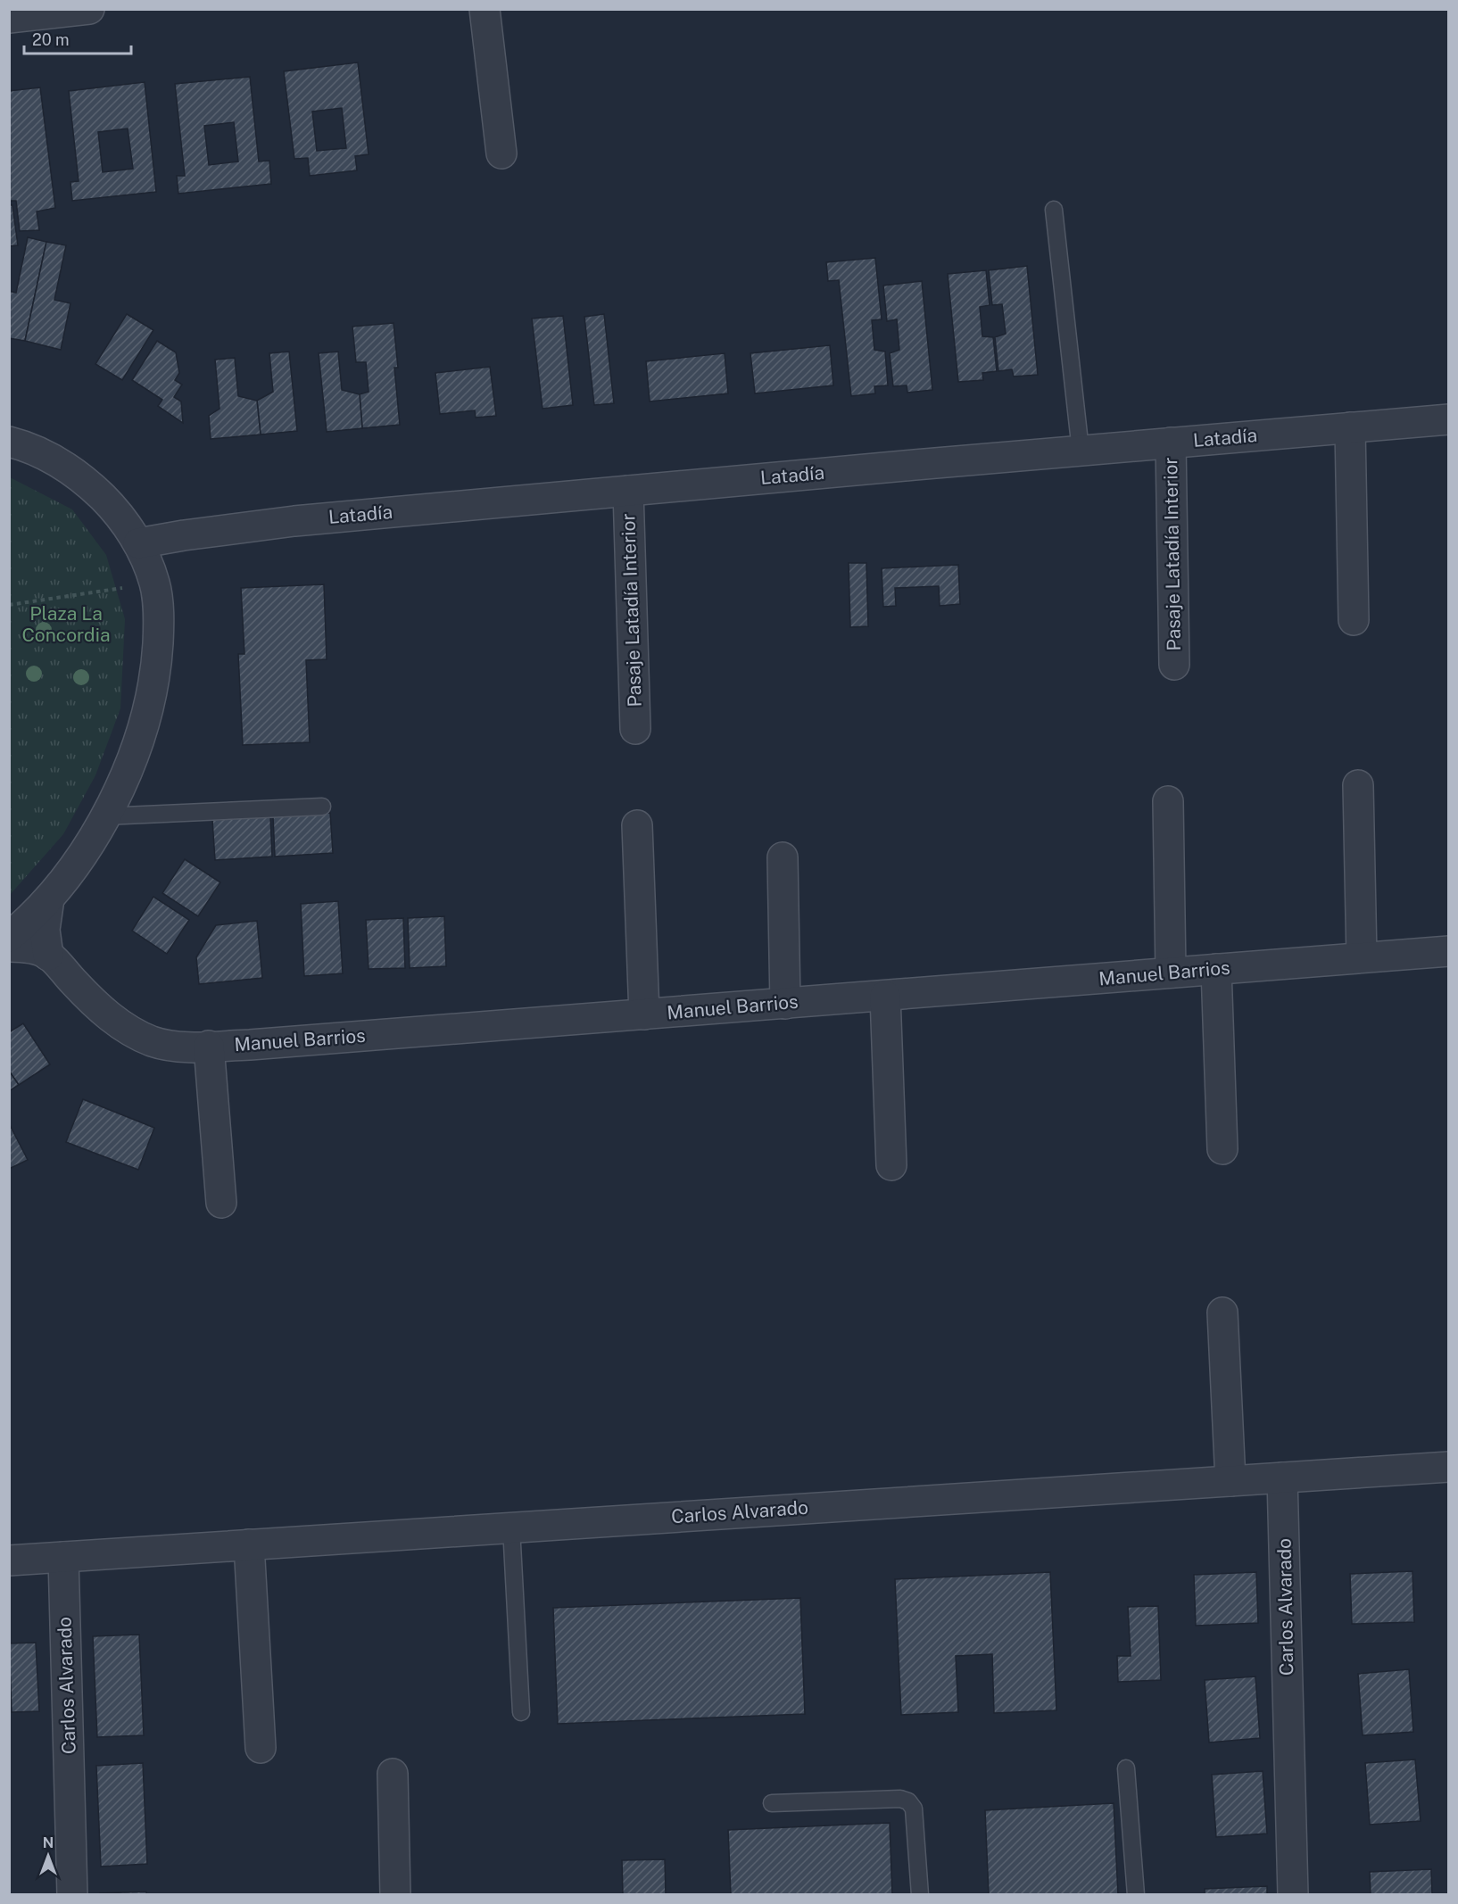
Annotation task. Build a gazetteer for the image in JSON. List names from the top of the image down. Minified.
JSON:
{"streets":{"street":["Latadía","Pasaje Latadía Interior","Manuel Barrios","Carlos Alvarado"]},"crossings":[["Latadía","Pasaje Latadía Interior"]],"parks":["Plaza La Concordia"],"scale_bar":"20 m","north":"top"}
